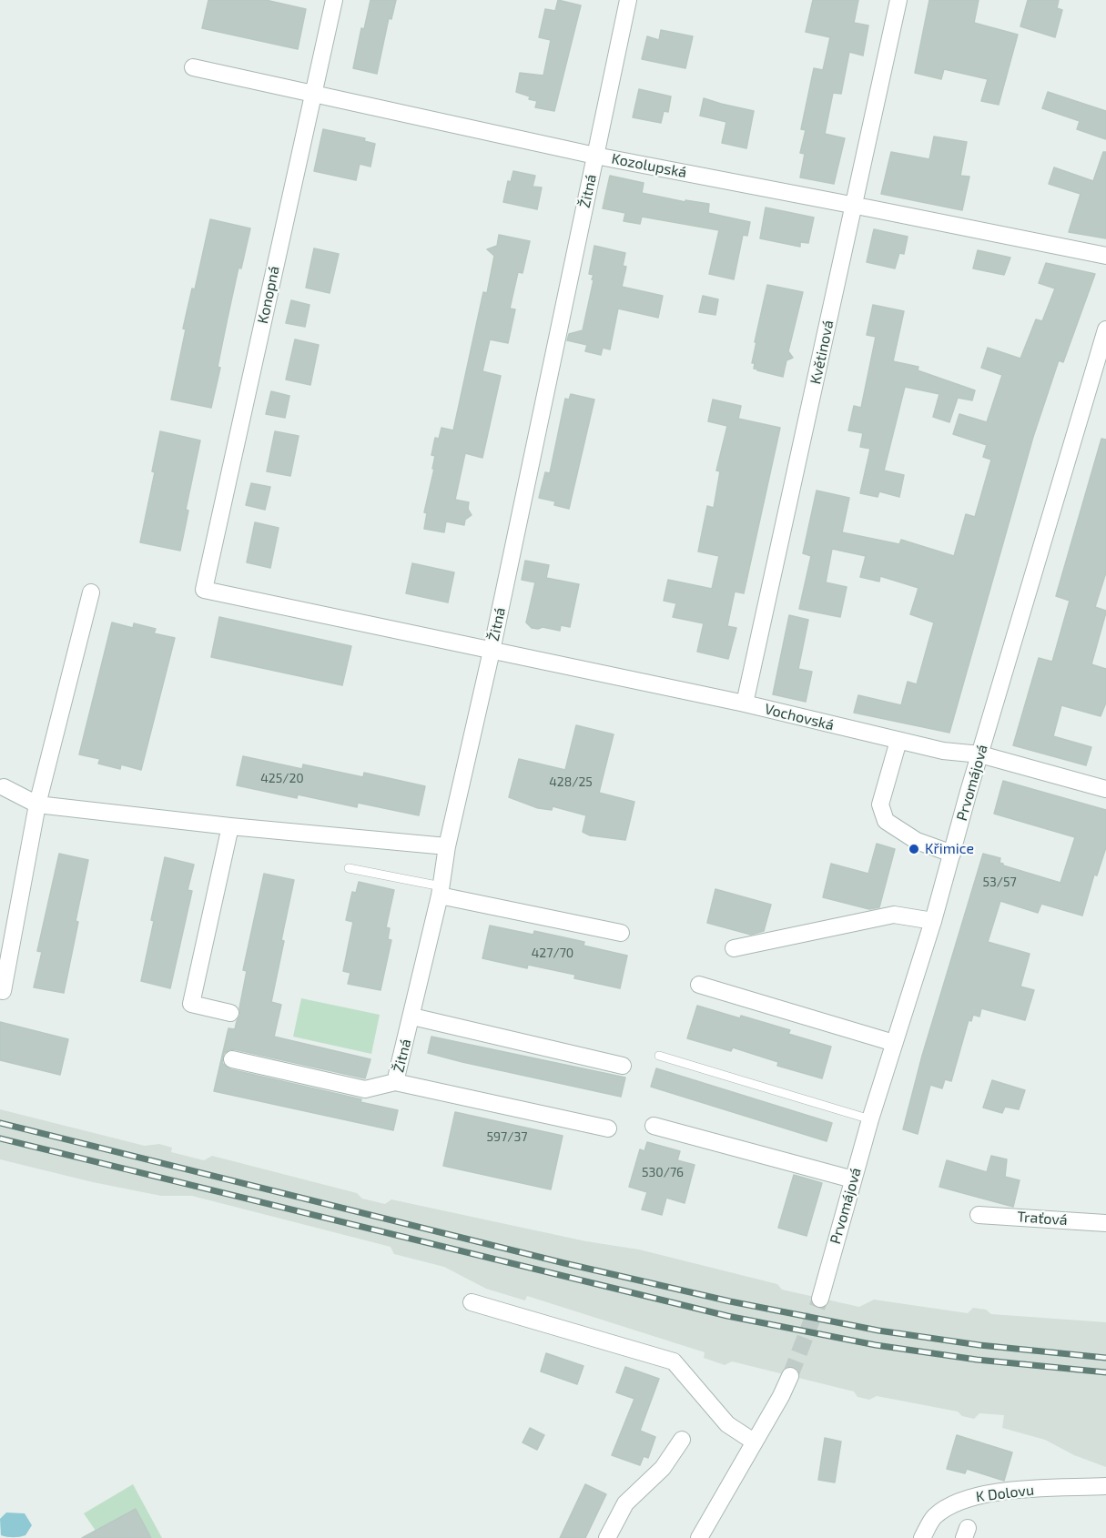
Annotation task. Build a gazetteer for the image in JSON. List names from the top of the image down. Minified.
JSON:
{"streets":{"street":["Kozolupská","Žitná","Konopná","Květinová","Vochovská","Prvomájová","Traťová","K Dolovu"]},"crossings":[["Kozolupská","Žitná"],["Kozolupská","Konopná"],["Kozolupská","Květinová"],["Žitná","Vochovská"],["Konopná","Vochovská"],["Květinová","Vochovská"],["Vochovská","Prvomájová"]],"places":["Křimice"],"house_numbers":["425/20","428/25","53/57","427/70","597/37","530/76"]}
